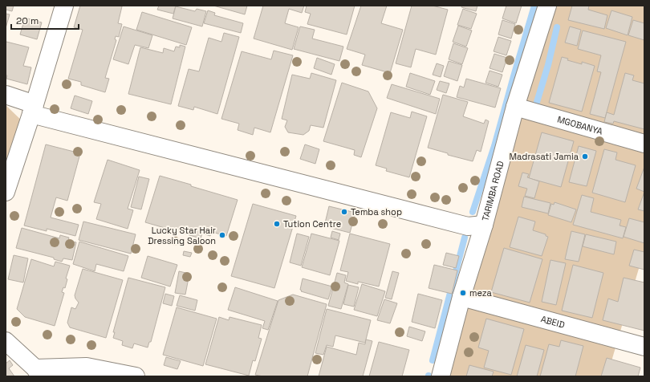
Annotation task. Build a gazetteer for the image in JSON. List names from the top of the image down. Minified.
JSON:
{"streets":{"street":["MGOBANYA","TARIMBA ROAD","ABEID"]},"crossings":[["MGOBANYA","TARIMBA ROAD"],["TARIMBA ROAD","ABEID"]],"places":["Madrasati Jamia","Temba shop","Tution Centre","Lucky Star Hair Dressing Saloon","meza"],"scale_bar":"20 m"}
